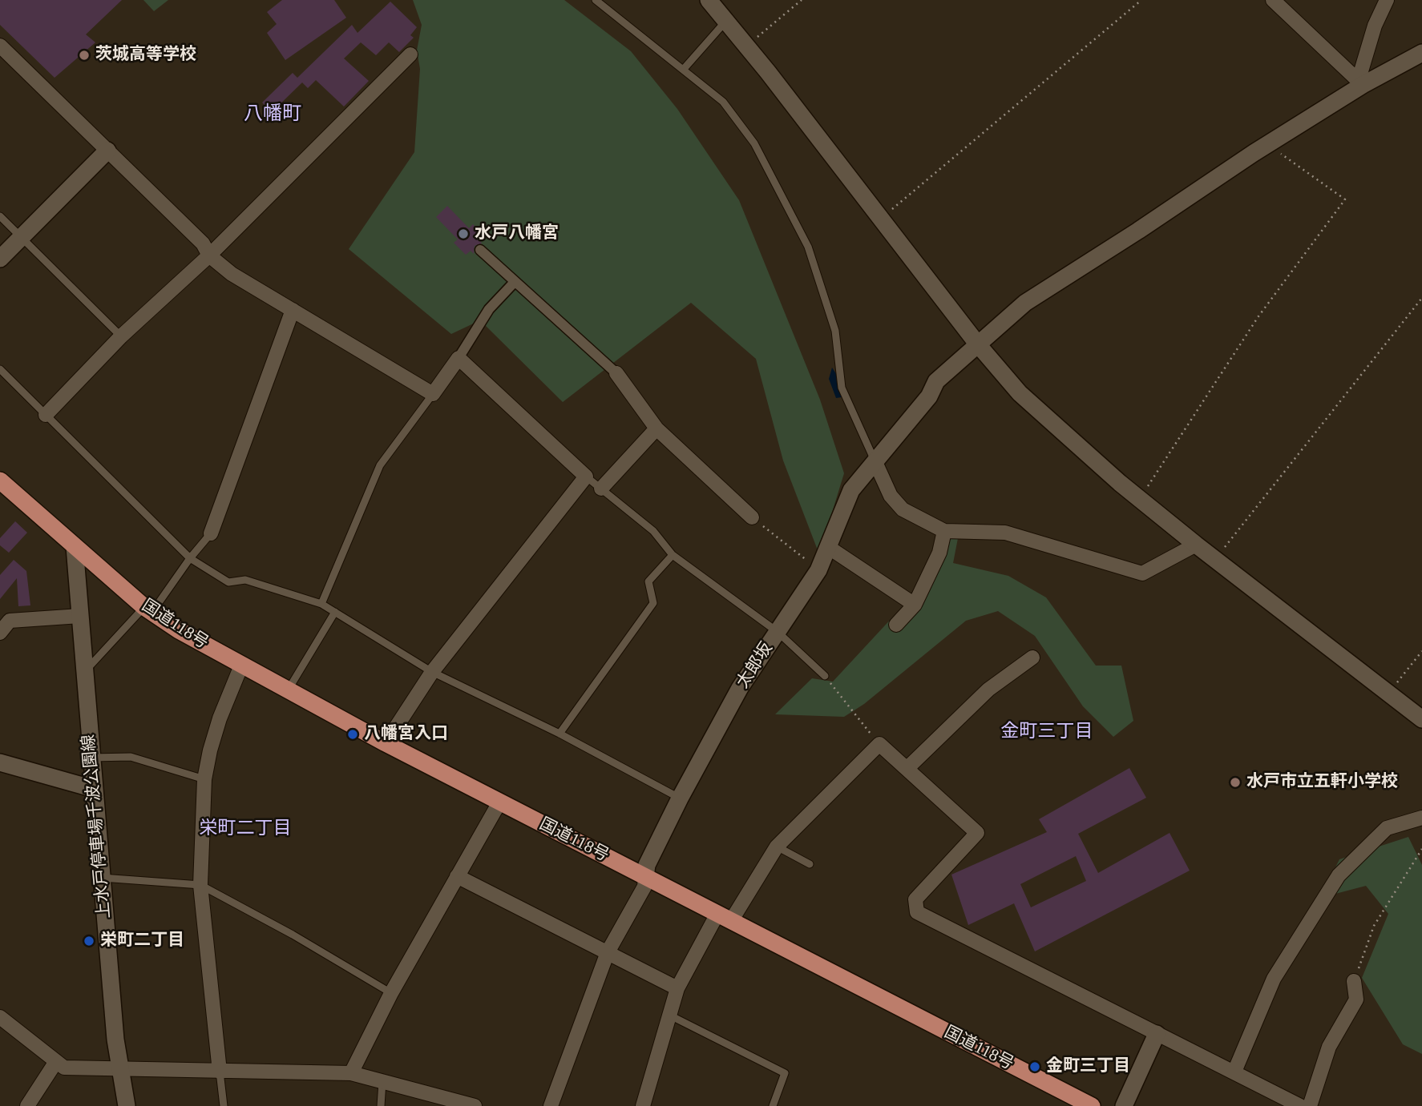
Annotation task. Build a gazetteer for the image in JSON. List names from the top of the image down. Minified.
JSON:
{"streets":{"highway":["国道118号"],"street":["太郎坂","上水戸停車場千波公園線"]},"crossings":[["国道118号","太郎坂"],["国道118号","上水戸停車場千波公園線"]],"districts":["八幡町","金町三丁目","栄町二丁目"],"places":["茨城高等学校","水戸八幡宮","八幡宮入口","水戸市立五軒小学校","栄町二丁目","金町三丁目"]}
